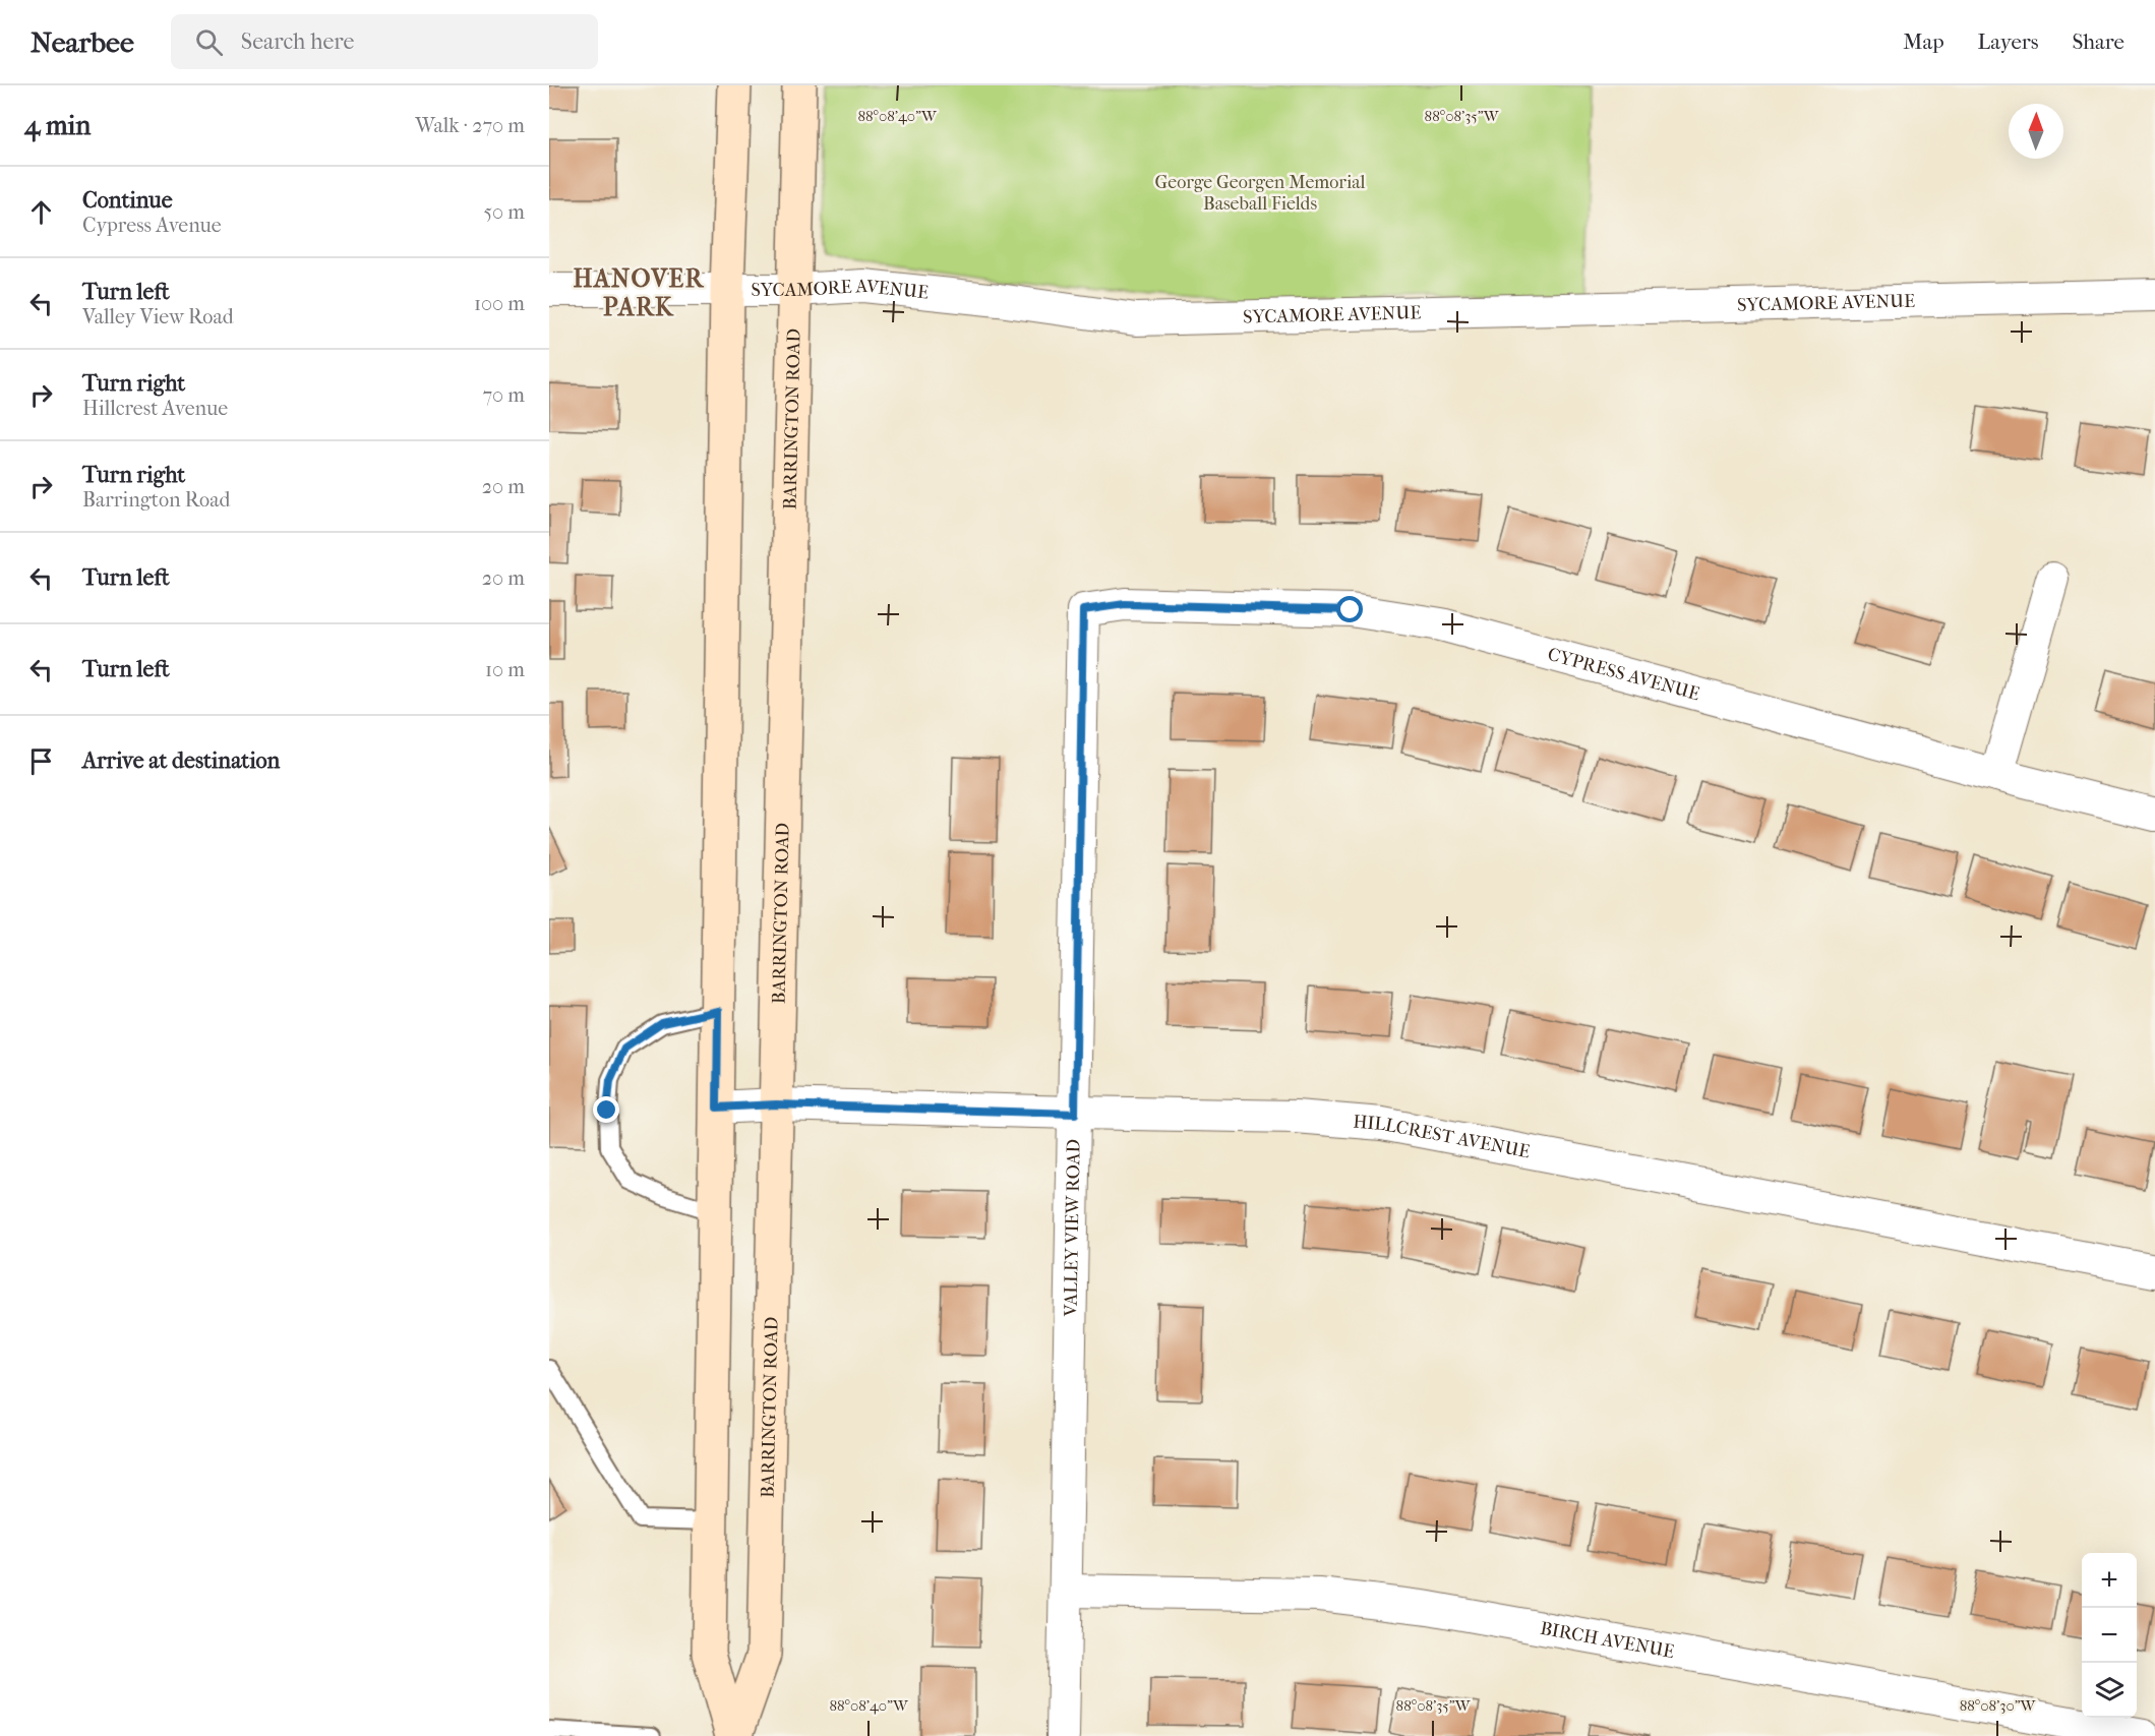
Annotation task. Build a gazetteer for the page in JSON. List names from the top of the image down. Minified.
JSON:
{"streets":{"main road":["BARRINGTON ROAD"],"street":["SYCAMORE AVENUE","CYPRESS AVENUE","HILLCREST AVENUE","VALLEY VIEW ROAD","BIRCH AVENUE"]},"crossings":[["SYCAMORE AVENUE","BARRINGTON ROAD"],["BARRINGTON ROAD","HILLCREST AVENUE"],["CYPRESS AVENUE","VALLEY VIEW ROAD"],["HILLCREST AVENUE","VALLEY VIEW ROAD"],["VALLEY VIEW ROAD","BIRCH AVENUE"]],"districts":["HANOVER PARK"],"parks":["George Georgen Memorial Baseball Fields"],"north":"top","page":{"header":"Nearbee","search":"Search here","nav":["Map","Layers","Share"],"heading":["4 min","Walk · 270 m"],"list":[["Continue","Cypress Avenue","50 m"],["Turn left","Valley View Road","100 m"],["Turn right","Hillcrest Avenue","70 m"],["Turn right","Barrington Road","20 m"],["Turn left","20 m"],["Turn left","10 m"],"Arrive at destination"],"map_buttons":["+","−"]},"coordinates":["88°08'40\"W","88°08'35\"W","88°08'30\"W"]}
